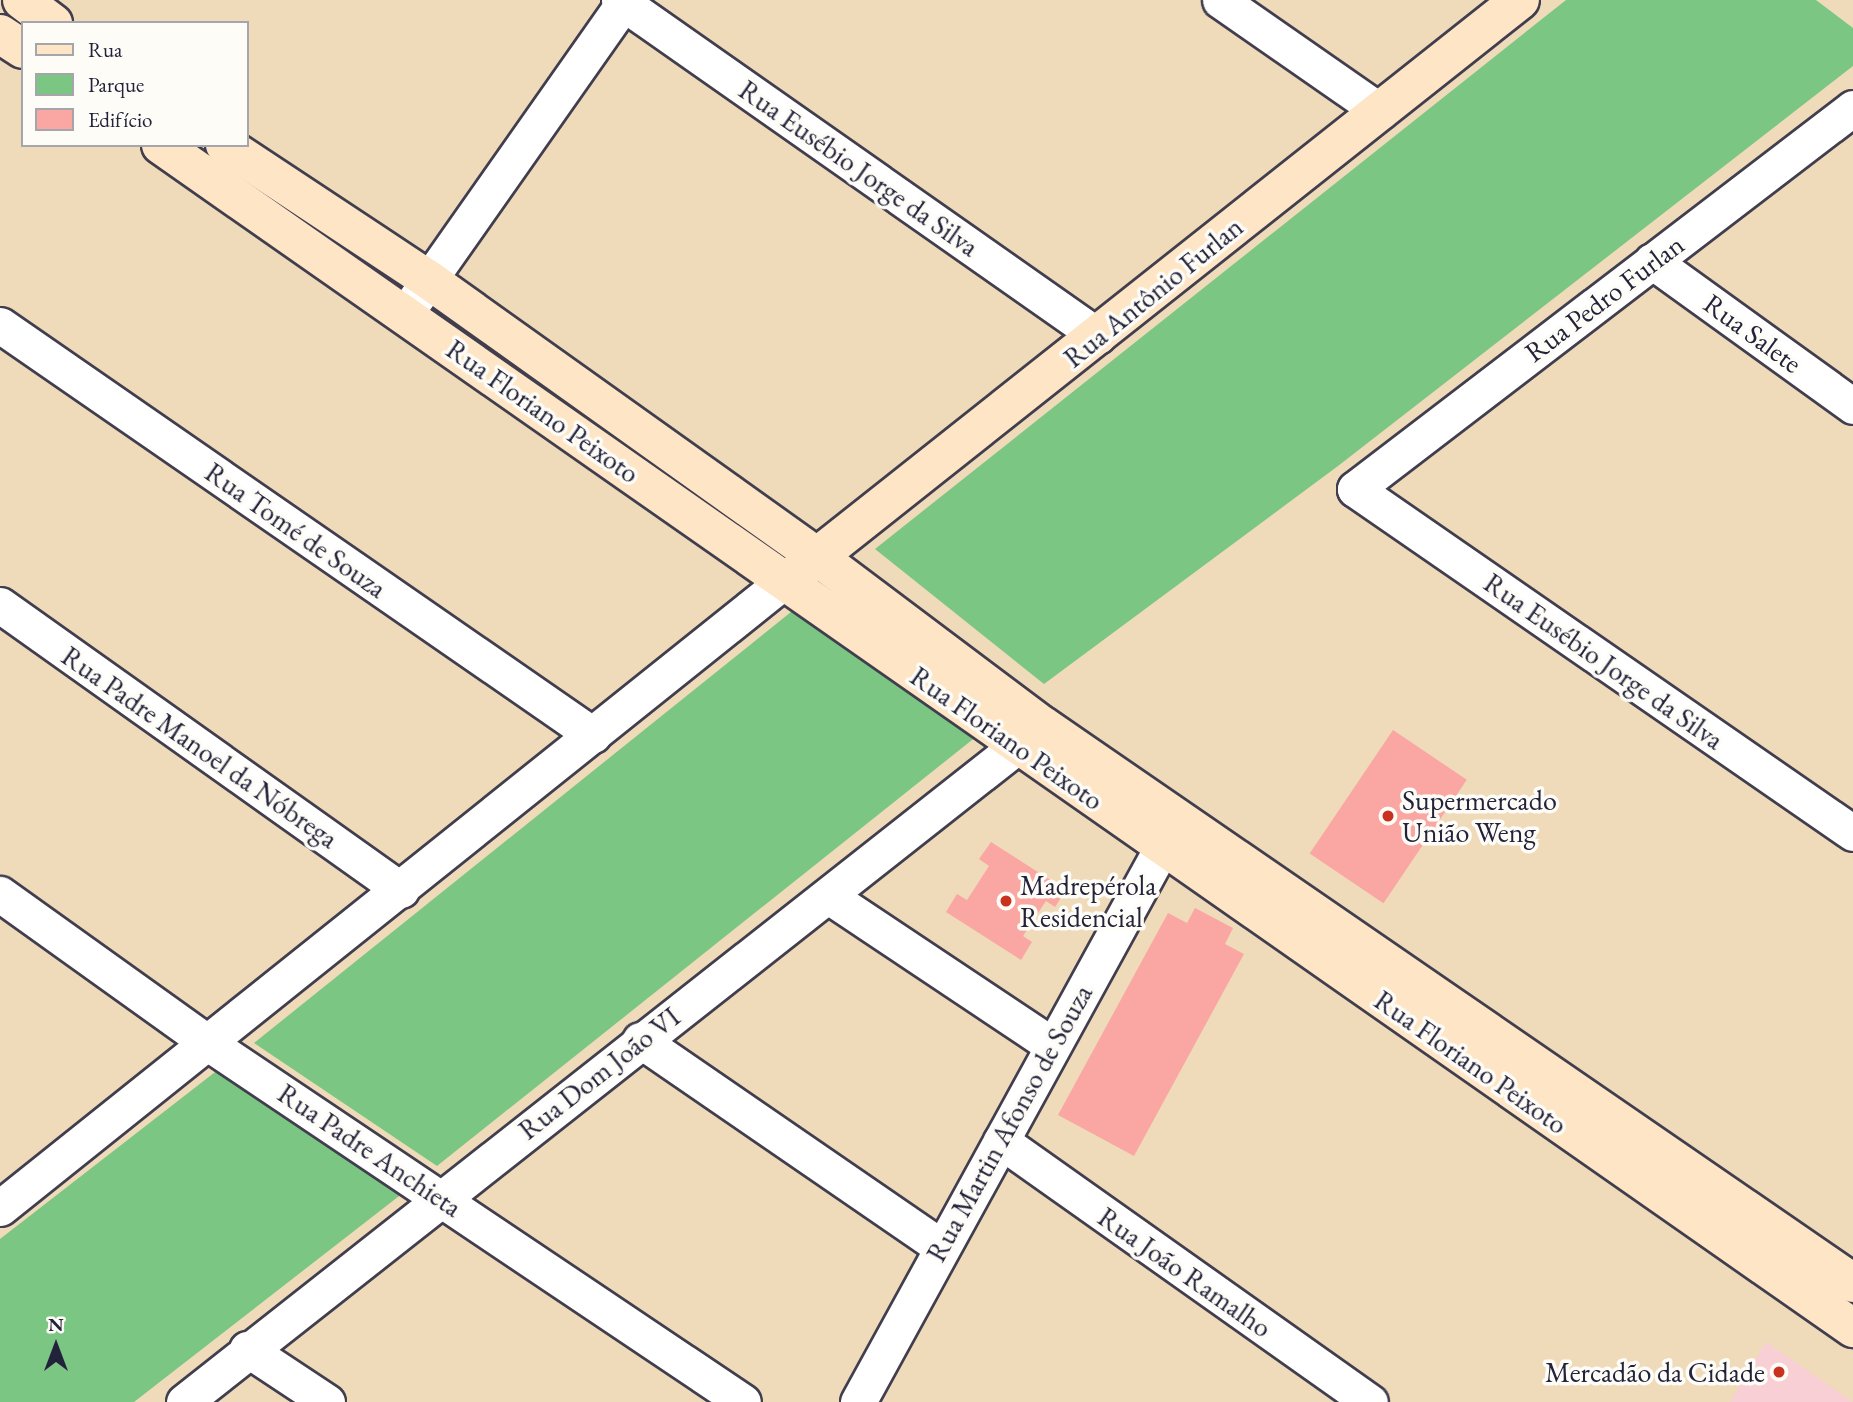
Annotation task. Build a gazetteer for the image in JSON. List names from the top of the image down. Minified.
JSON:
{"streets":{"main road":["Rua Antônio Furlan","Rua Floriano Peixoto"],"street":["Rua Eusébio Jorge da Silva","Rua Pedro Furlan","Rua Salete","Rua Tomé de Souza","Rua Padre Manoel da Nóbrega","Rua Dom João VI","Rua Martin Afonso de Souza","Rua Padre Anchieta","Rua João Ramalho"]},"crossings":[["Rua Eusébio Jorge da Silva","Rua Antônio Furlan"],["Rua Eusébio Jorge da Silva","Rua Pedro Furlan"],["Rua Antônio Furlan","Rua Floriano Peixoto"],["Rua Pedro Furlan","Rua Salete"],["Rua Floriano Peixoto","Rua Dom João VI"],["Rua Floriano Peixoto","Rua Martin Afonso de Souza"],["Rua Dom João VI","Rua Padre Anchieta"],["Rua Martin Afonso de Souza","Rua João Ramalho"]],"places":["Supermercado União Weng","Madrepérola Residencial","Mercadão da Cidade"],"legend":["Rua","Parque","Edifício"],"north":"top"}
